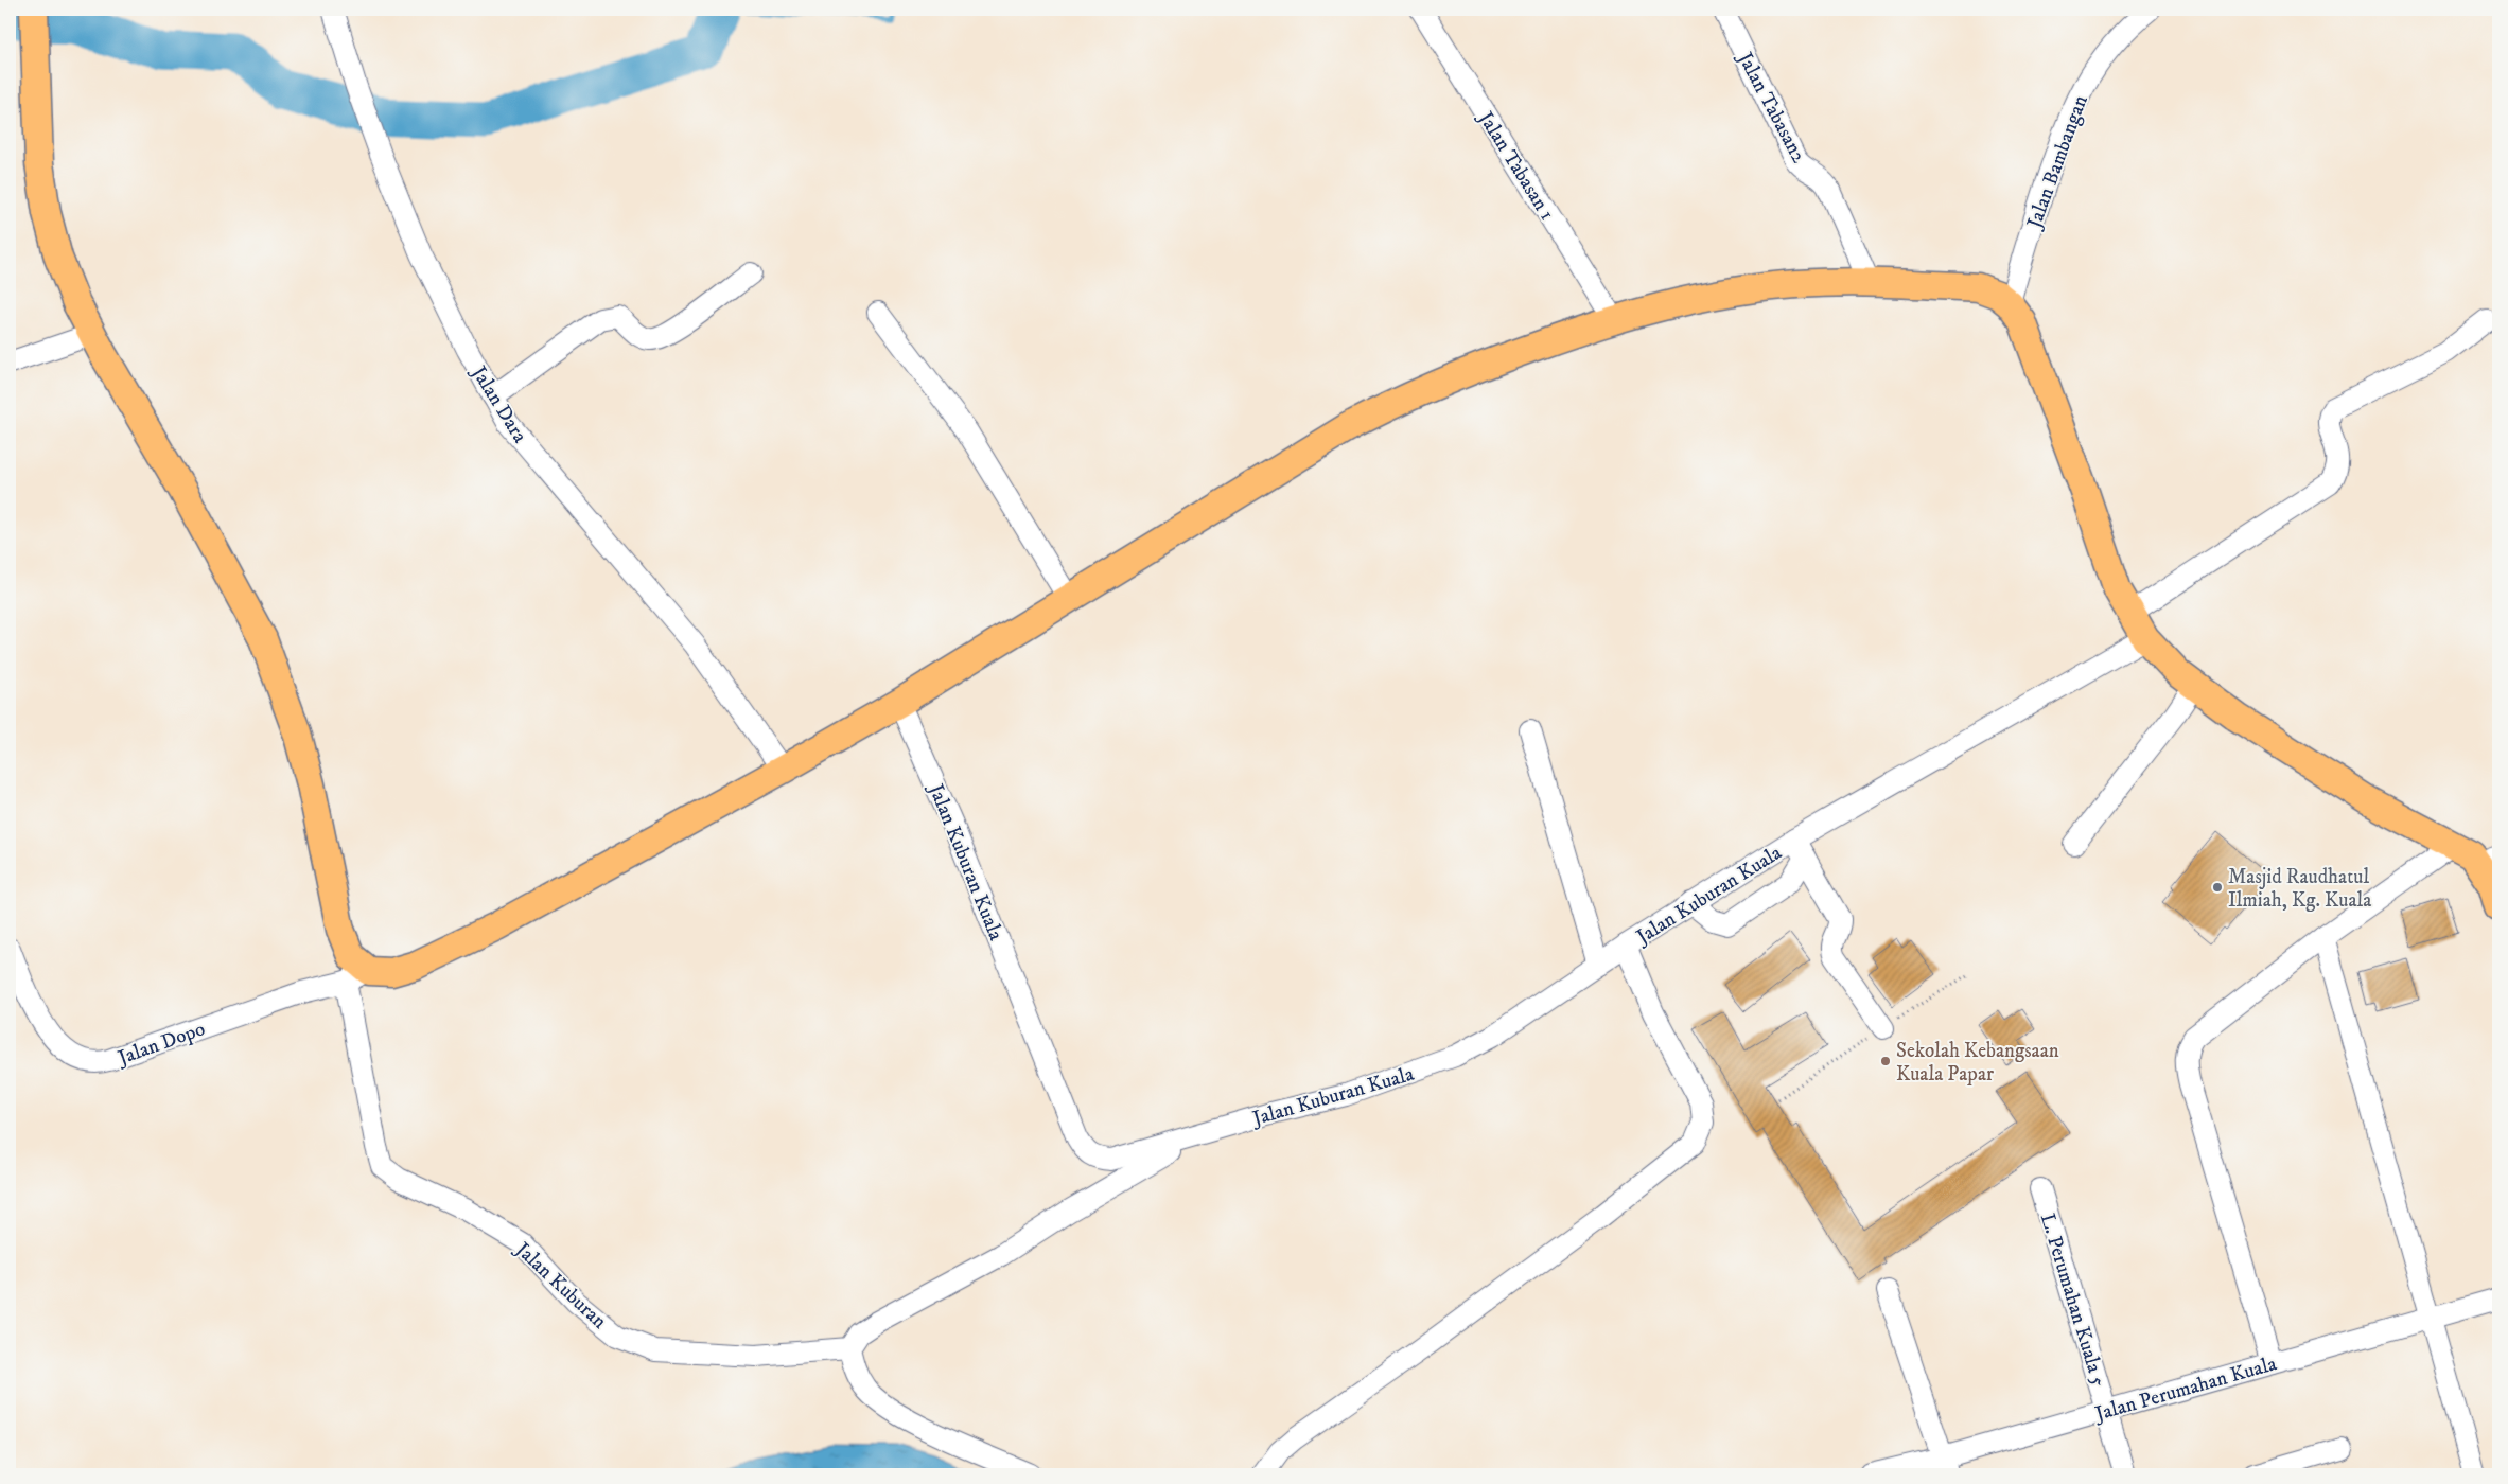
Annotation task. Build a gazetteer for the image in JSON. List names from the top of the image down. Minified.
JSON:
{"streets":{"street":["Jalan Tabasan2","Jalan Bambangan","Jalan Tabasan 1","Jalan Dara","Jalan Kuburan Kuala","Jalan Dopo","Jalan Kuburan","L. Perumahan Kuala 5","Jalan Perumahan Kuala"]},"crossings":[["Jalan Dopo","Jalan Kuburan"],["L. Perumahan Kuala 5","Jalan Perumahan Kuala"]],"places":["Masjid Raudhatul Ilmiah, Kg. Kuala","Sekolah Kebangsaan Kuala Papar"]}
